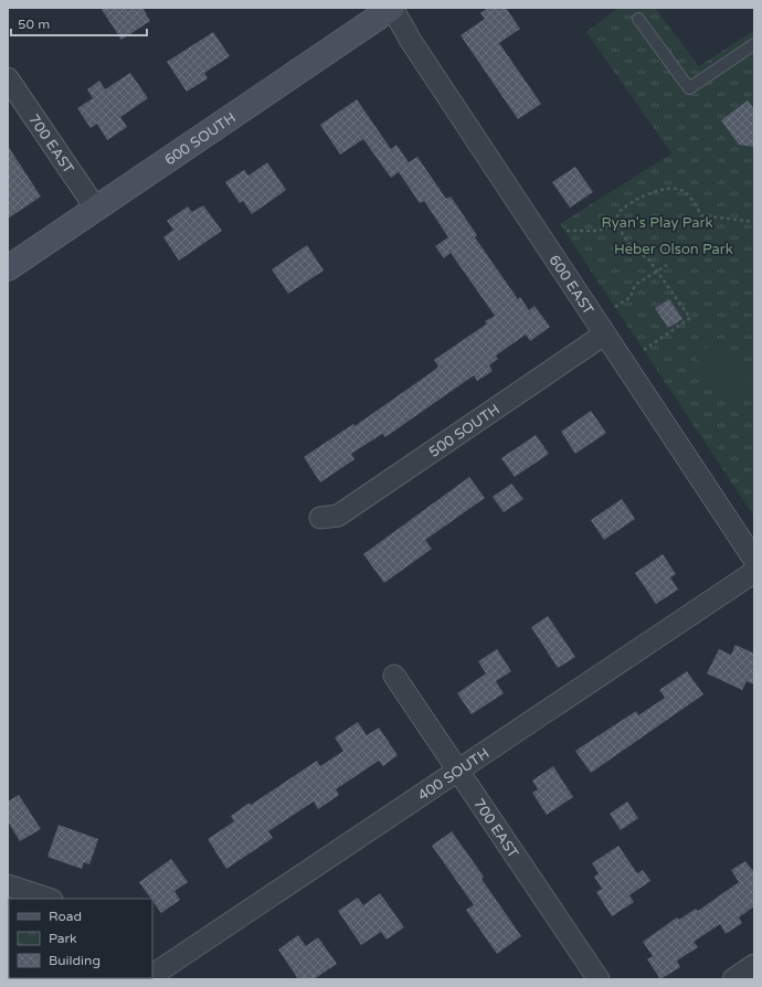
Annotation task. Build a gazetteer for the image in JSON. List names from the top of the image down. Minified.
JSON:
{"streets":{"street":["600 SOUTH","700 EAST","600 EAST","500 SOUTH","400 SOUTH"]},"crossings":[["600 SOUTH","700 EAST"],["600 SOUTH","600 EAST"],["700 EAST","400 SOUTH"],["600 EAST","500 SOUTH"]],"parks":["Ryan's Play Park","Heber Olson Park"],"legend":["Road","Park","Building"],"scale_bar":"50 m"}
